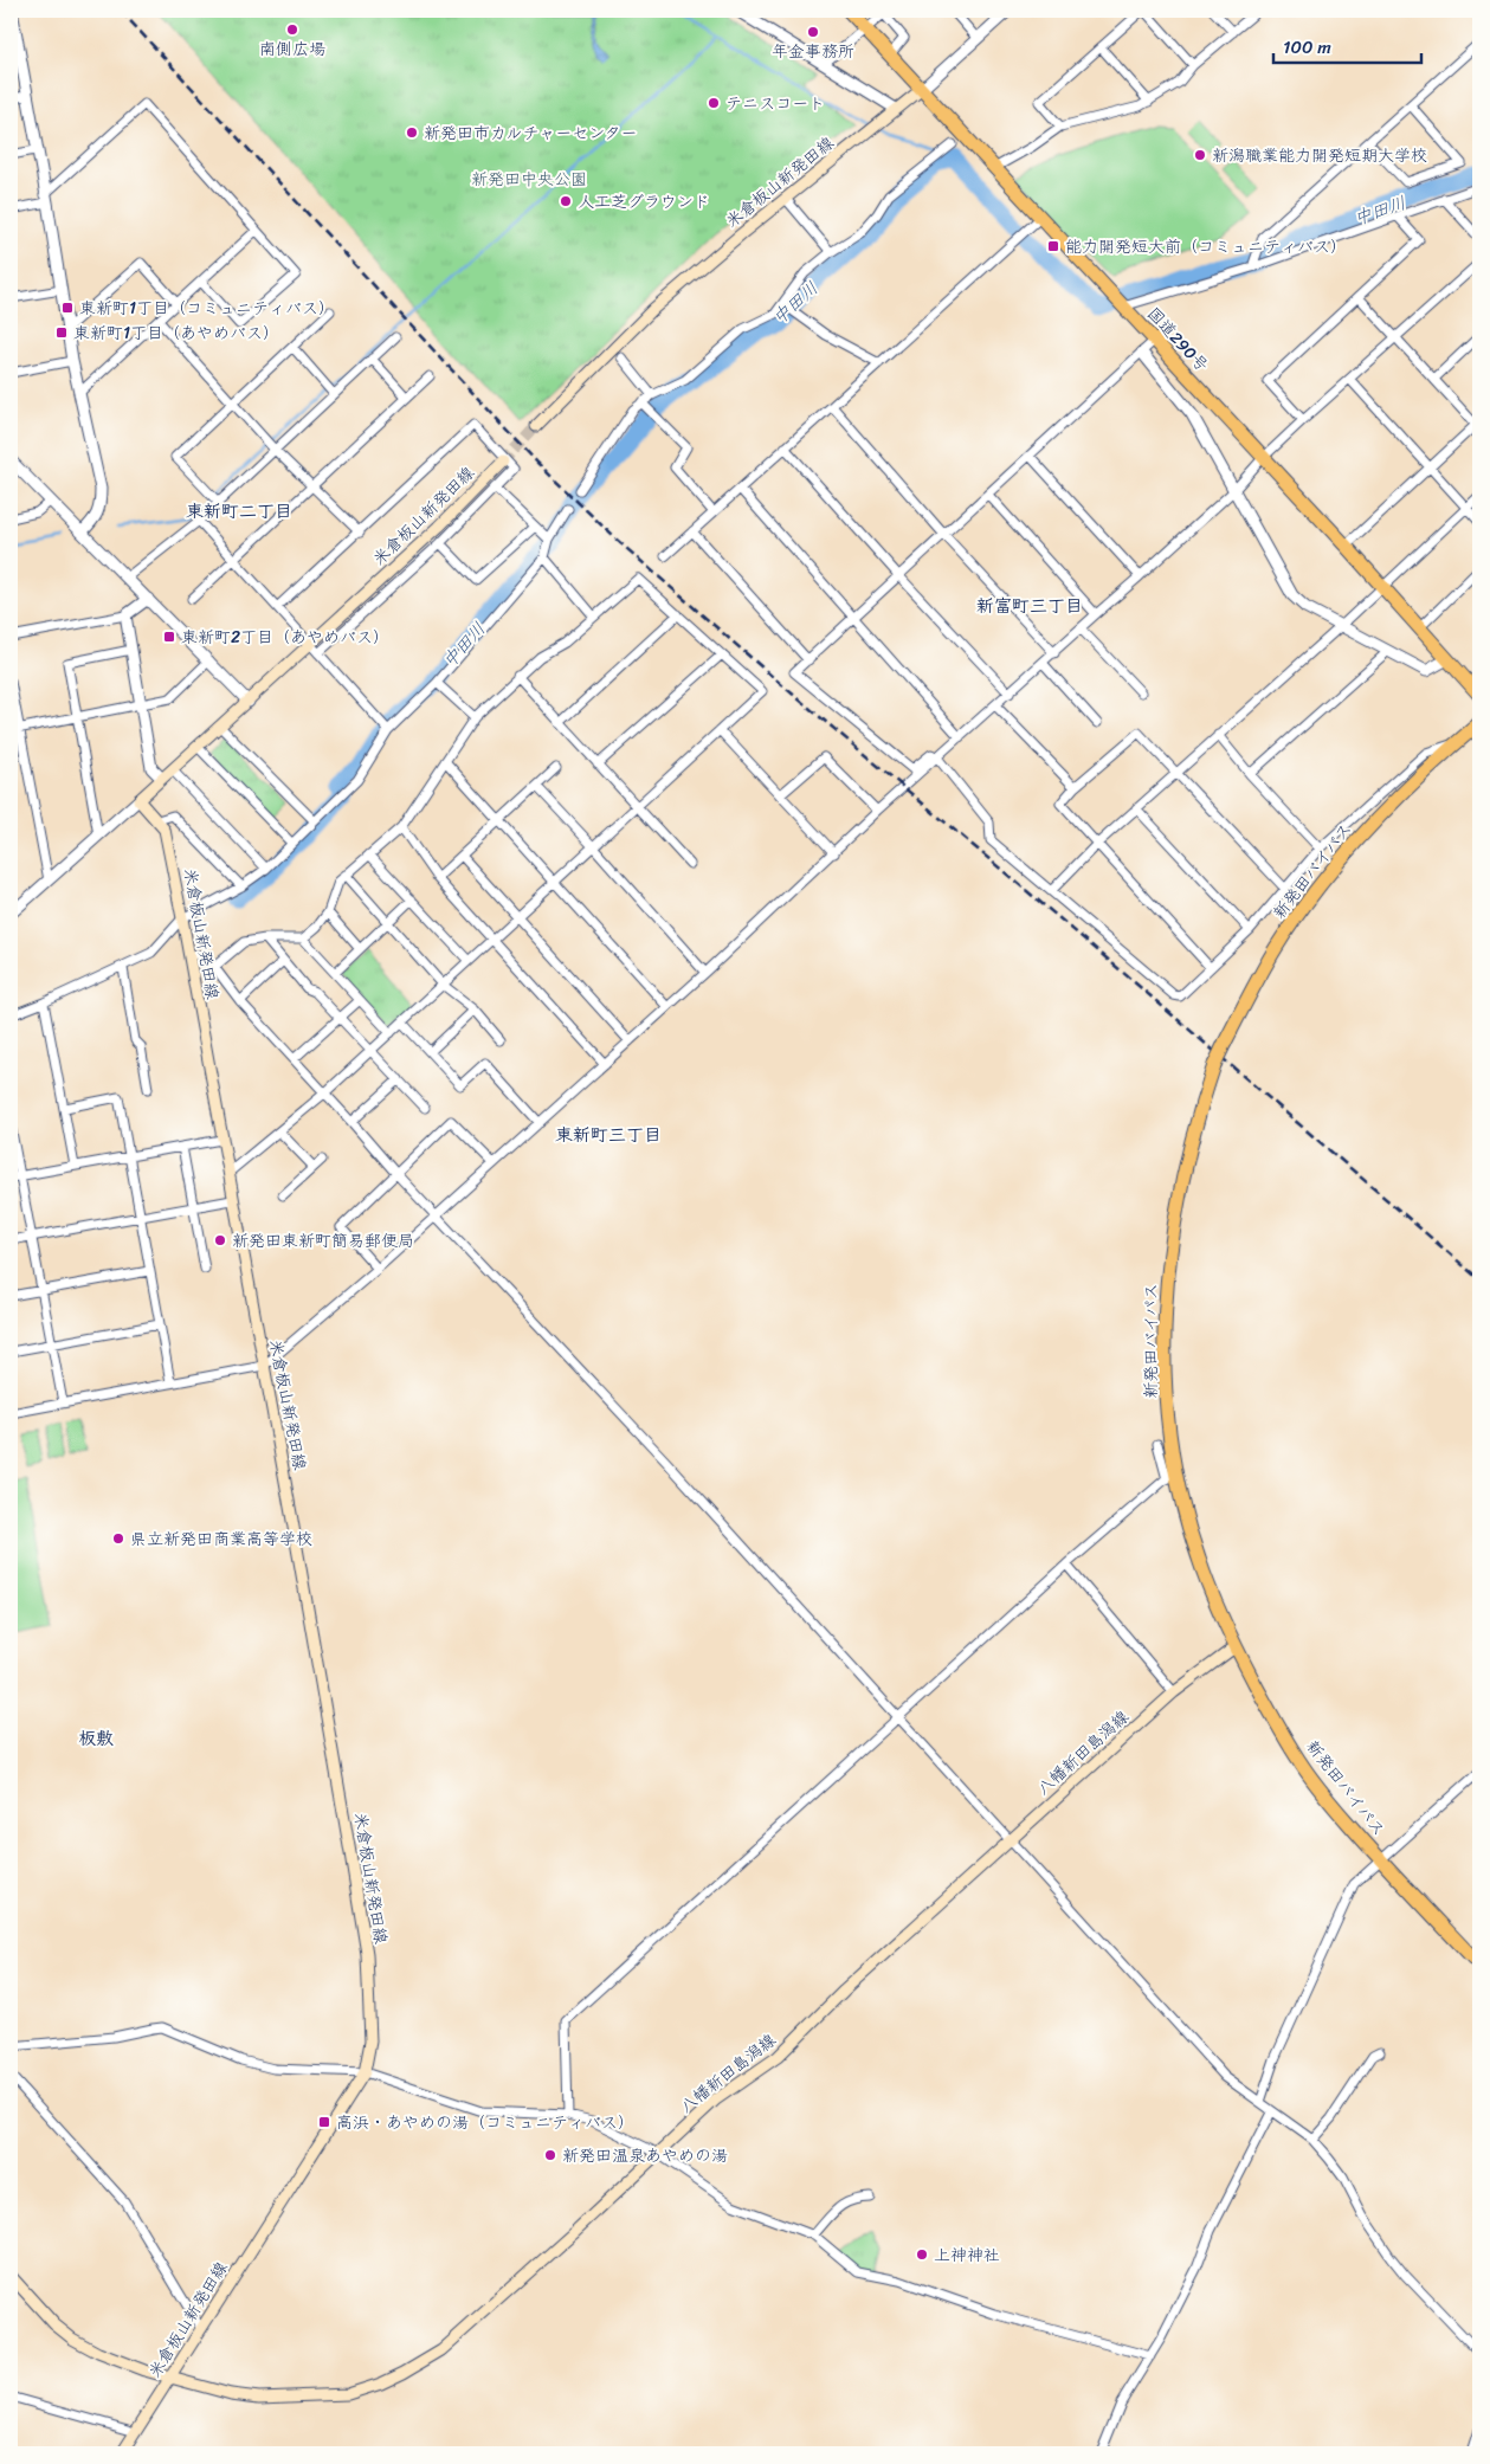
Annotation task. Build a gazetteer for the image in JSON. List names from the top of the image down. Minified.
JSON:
{"streets":{"highway":["国道290号","新発田バイパス"],"main road":["米倉板山新発田線","八幡新田島潟線"]},"crossings":[["米倉板山新発田線","国道290号"],["米倉板山新発田線","八幡新田島潟線"],["新発田バイパス","八幡新田島潟線"]],"districts":["東新町二丁目","新富町三丁目","東新町三丁目","板敷"],"water":["中田川"],"parks":["新発田中央公園"],"places":{"other":["南側広場","年金事務所","テニスコート","新発田市カルチャーセンター","新潟職業能力開発短期大学校","人工芝グラウンド","新発田東新町簡易郵便局","県立新発田商業高等学校","新発田温泉あやめの湯","上神神社"],"transit":["能力開発短大前（コミュニティバス）","東新町1丁目（コミュニティバス）","東新町1丁目（あやめバス）","東新町2丁目（あやめバス）","高浜・あやめの湯（コミュニティバス）"]},"scale_bar":"100 m"}
